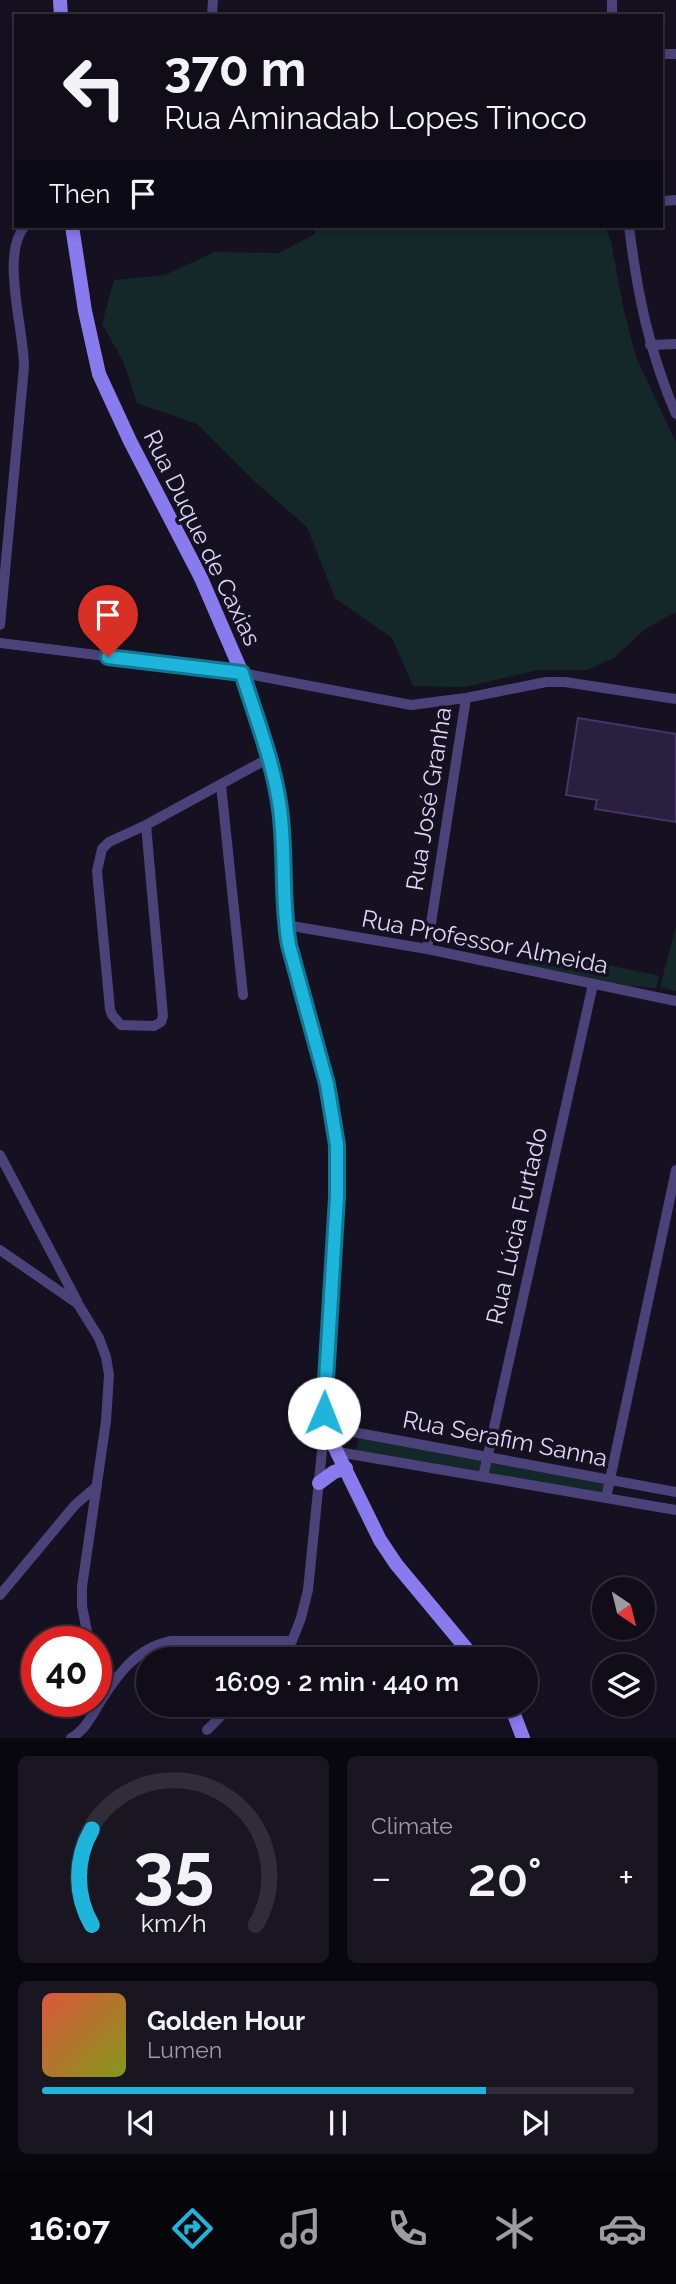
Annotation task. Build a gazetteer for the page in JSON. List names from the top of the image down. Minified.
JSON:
{"streets":{"street":["Rua Duque de Caxias","Rua José Granha","Rua Professor Almeida","Rua Lúcia Furtado","Rua Serafim Sanna"]},"crossings":[["Rua Duque de Caxias","Rua Professor Almeida"],["Rua Duque de Caxias","Rua Serafim Sanna"],["Rua José Granha","Rua Professor Almeida"],["Rua Professor Almeida","Rua Lúcia Furtado"],["Rua Lúcia Furtado","Rua Serafim Sanna"]],"north":"bottom right","page":{"turn":["370 m","Rua Aminadab Lopes Tinoco"],"then":"Then","limit":"40","trip":"16:09 · 2 min · 440 m","tile":"Climate","heat":["−","20°","+"],"song":["Golden Hour","Lumen"],"tabs":"16:07","gauge":["35","km/h"]}}
